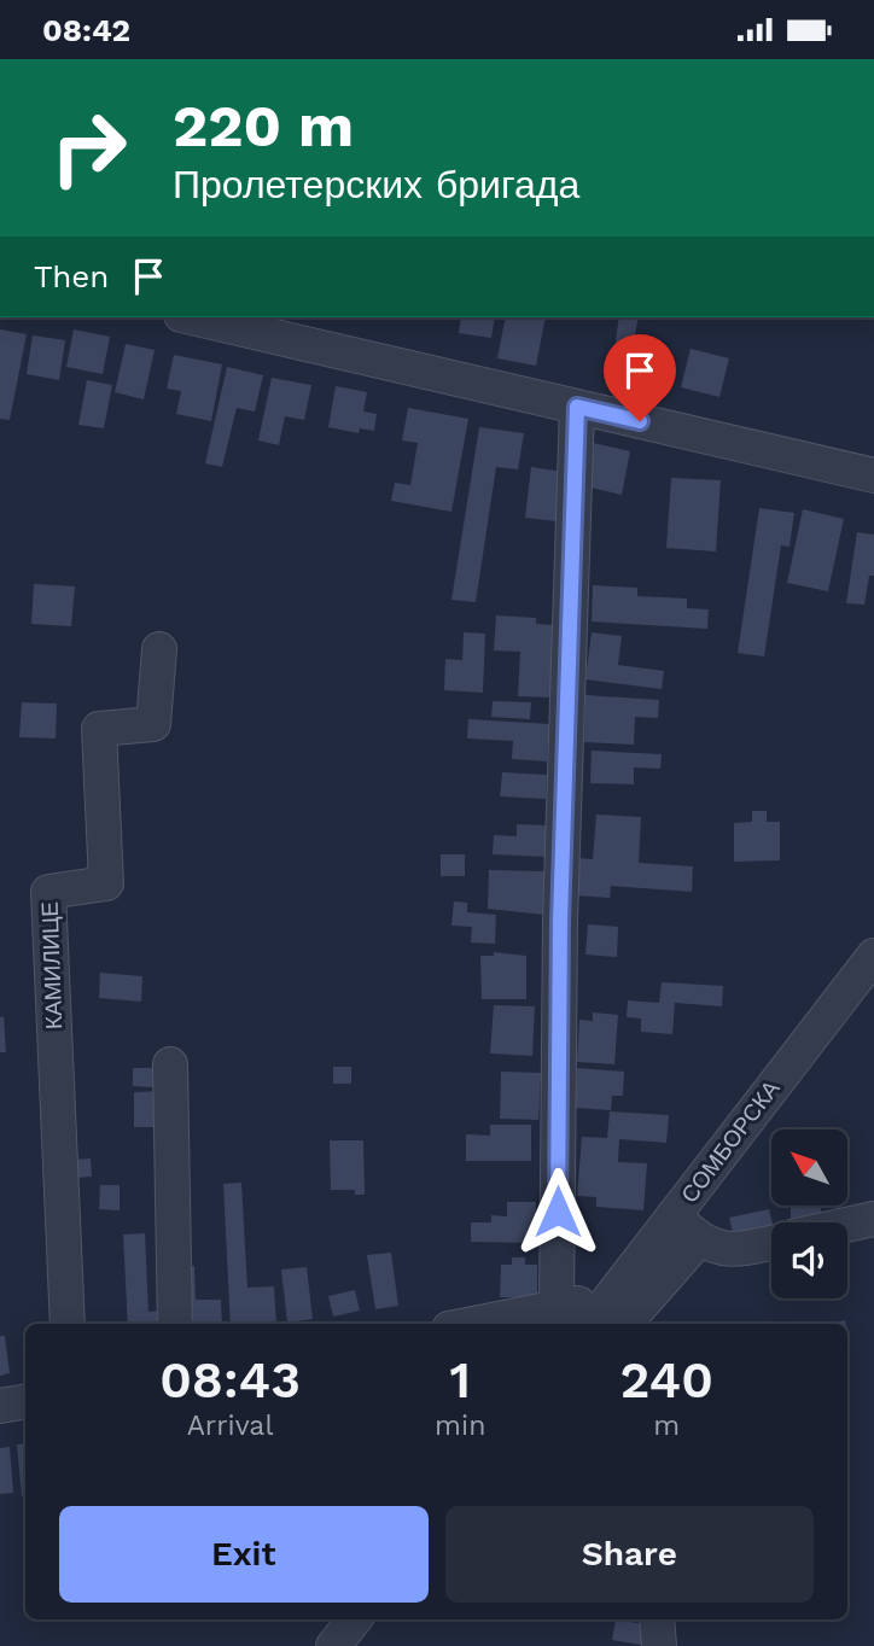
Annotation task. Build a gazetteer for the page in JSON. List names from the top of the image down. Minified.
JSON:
{"streets":{"street":["КАМИЛИЦЕ","СОМБОРСКА"]},"north":"top left","page":{"status":"08:42","turn":["220 m","Пролетерских бригада"],"then":"Then","eta":["08:43","Arrival","1","min","240","m"],"buttons":["Exit","Share"]}}
